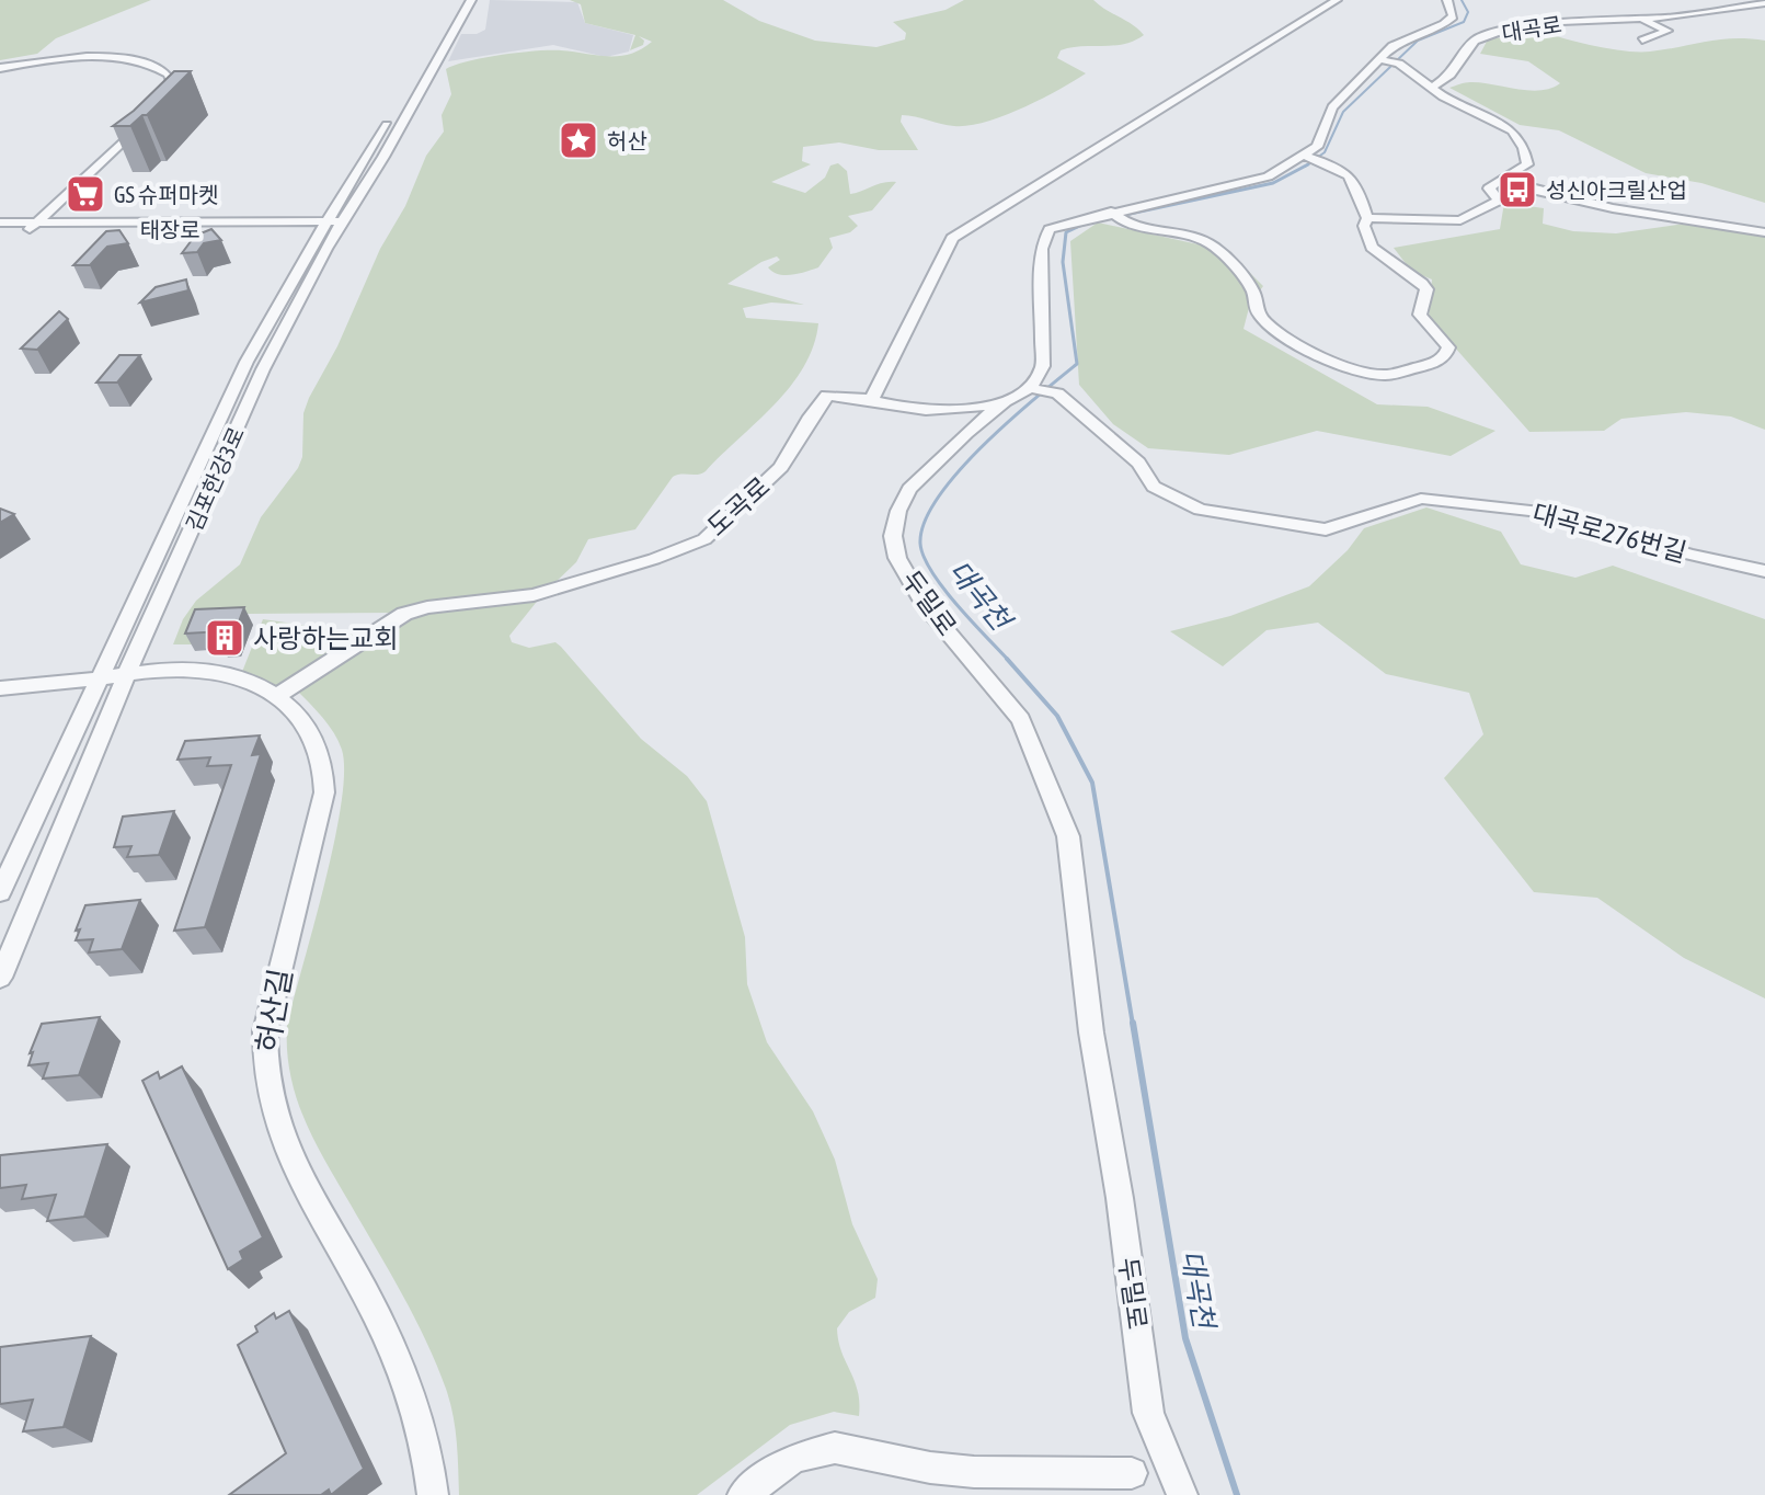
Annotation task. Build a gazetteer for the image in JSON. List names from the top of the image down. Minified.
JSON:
{"streets":{"street":["대곡로","태장로","김포한강3로","도곡로","대곡로276번길","두밀로","허산길"]},"crossings":[["태장로","김포한강3로"],["김포한강3로","허산길"],["도곡로","허산길"],["대곡로276번길","두밀로"]],"water":["대곡천"],"places":{"place":["허산"],"bus stop":["성신아크릴산업"],"supermarket":["GS 슈퍼마켓"],"building":["사랑하는교회"]}}
